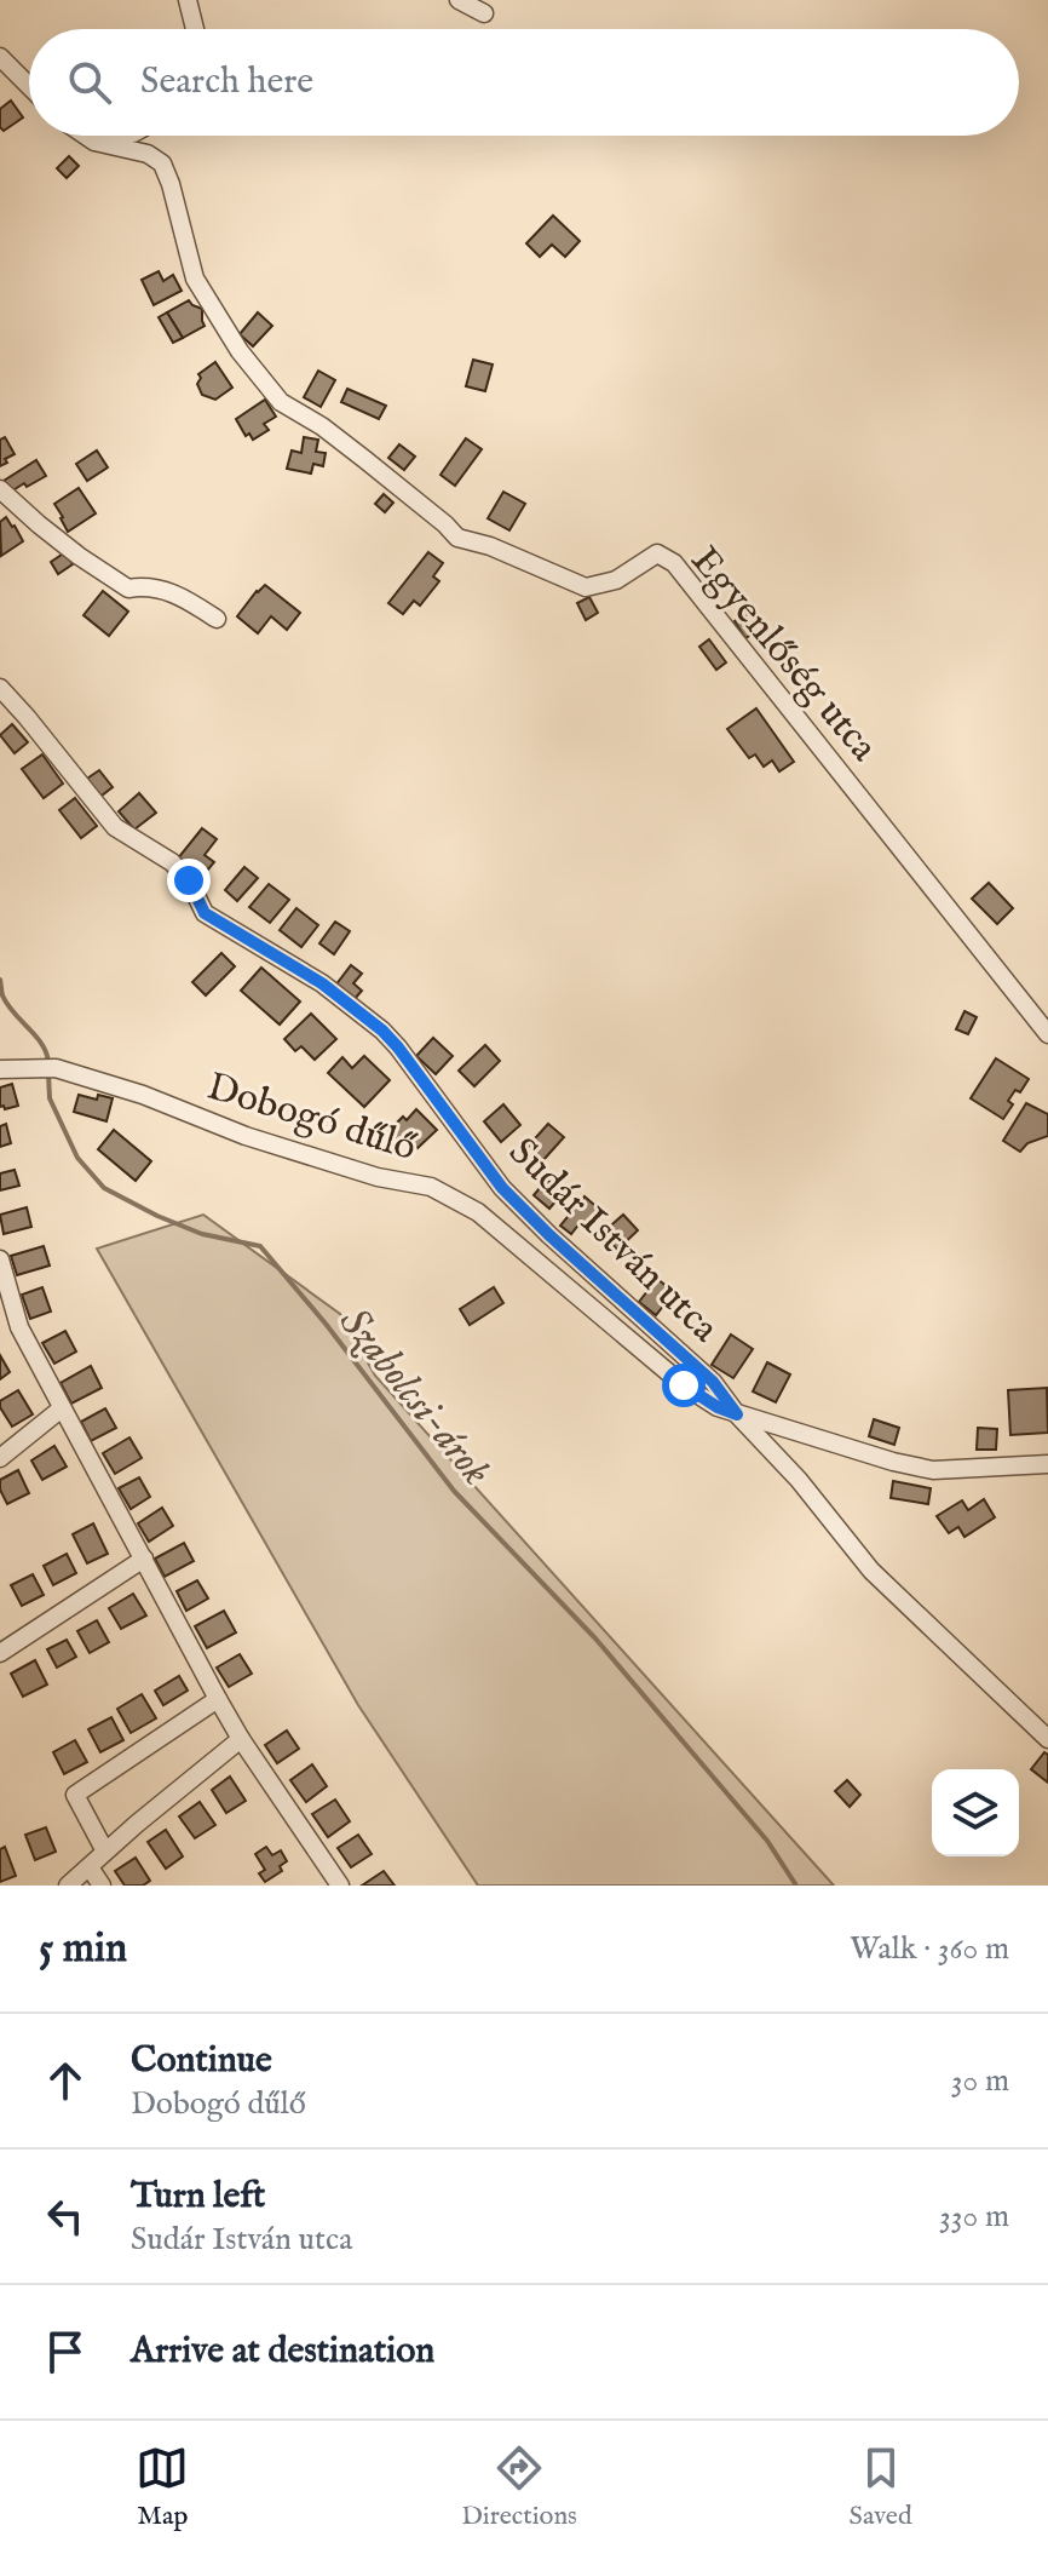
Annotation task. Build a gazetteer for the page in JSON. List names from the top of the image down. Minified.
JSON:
{"streets":{"street":["Egyenlőség utca","Dobogó dűlő","Sudár István utca"]},"crossings":[["Dobogó dűlő","Sudár István utca"]],"water":["Szabolcsi-árok"],"page":{"search":"Search here","heading":["5 min","Walk · 360 m"],"list":[["Continue","Dobogó dűlő","30 m"],["Turn left","Sudár István utca","330 m"],"Arrive at destination"],"nav":["Map","Directions","Saved"]}}
